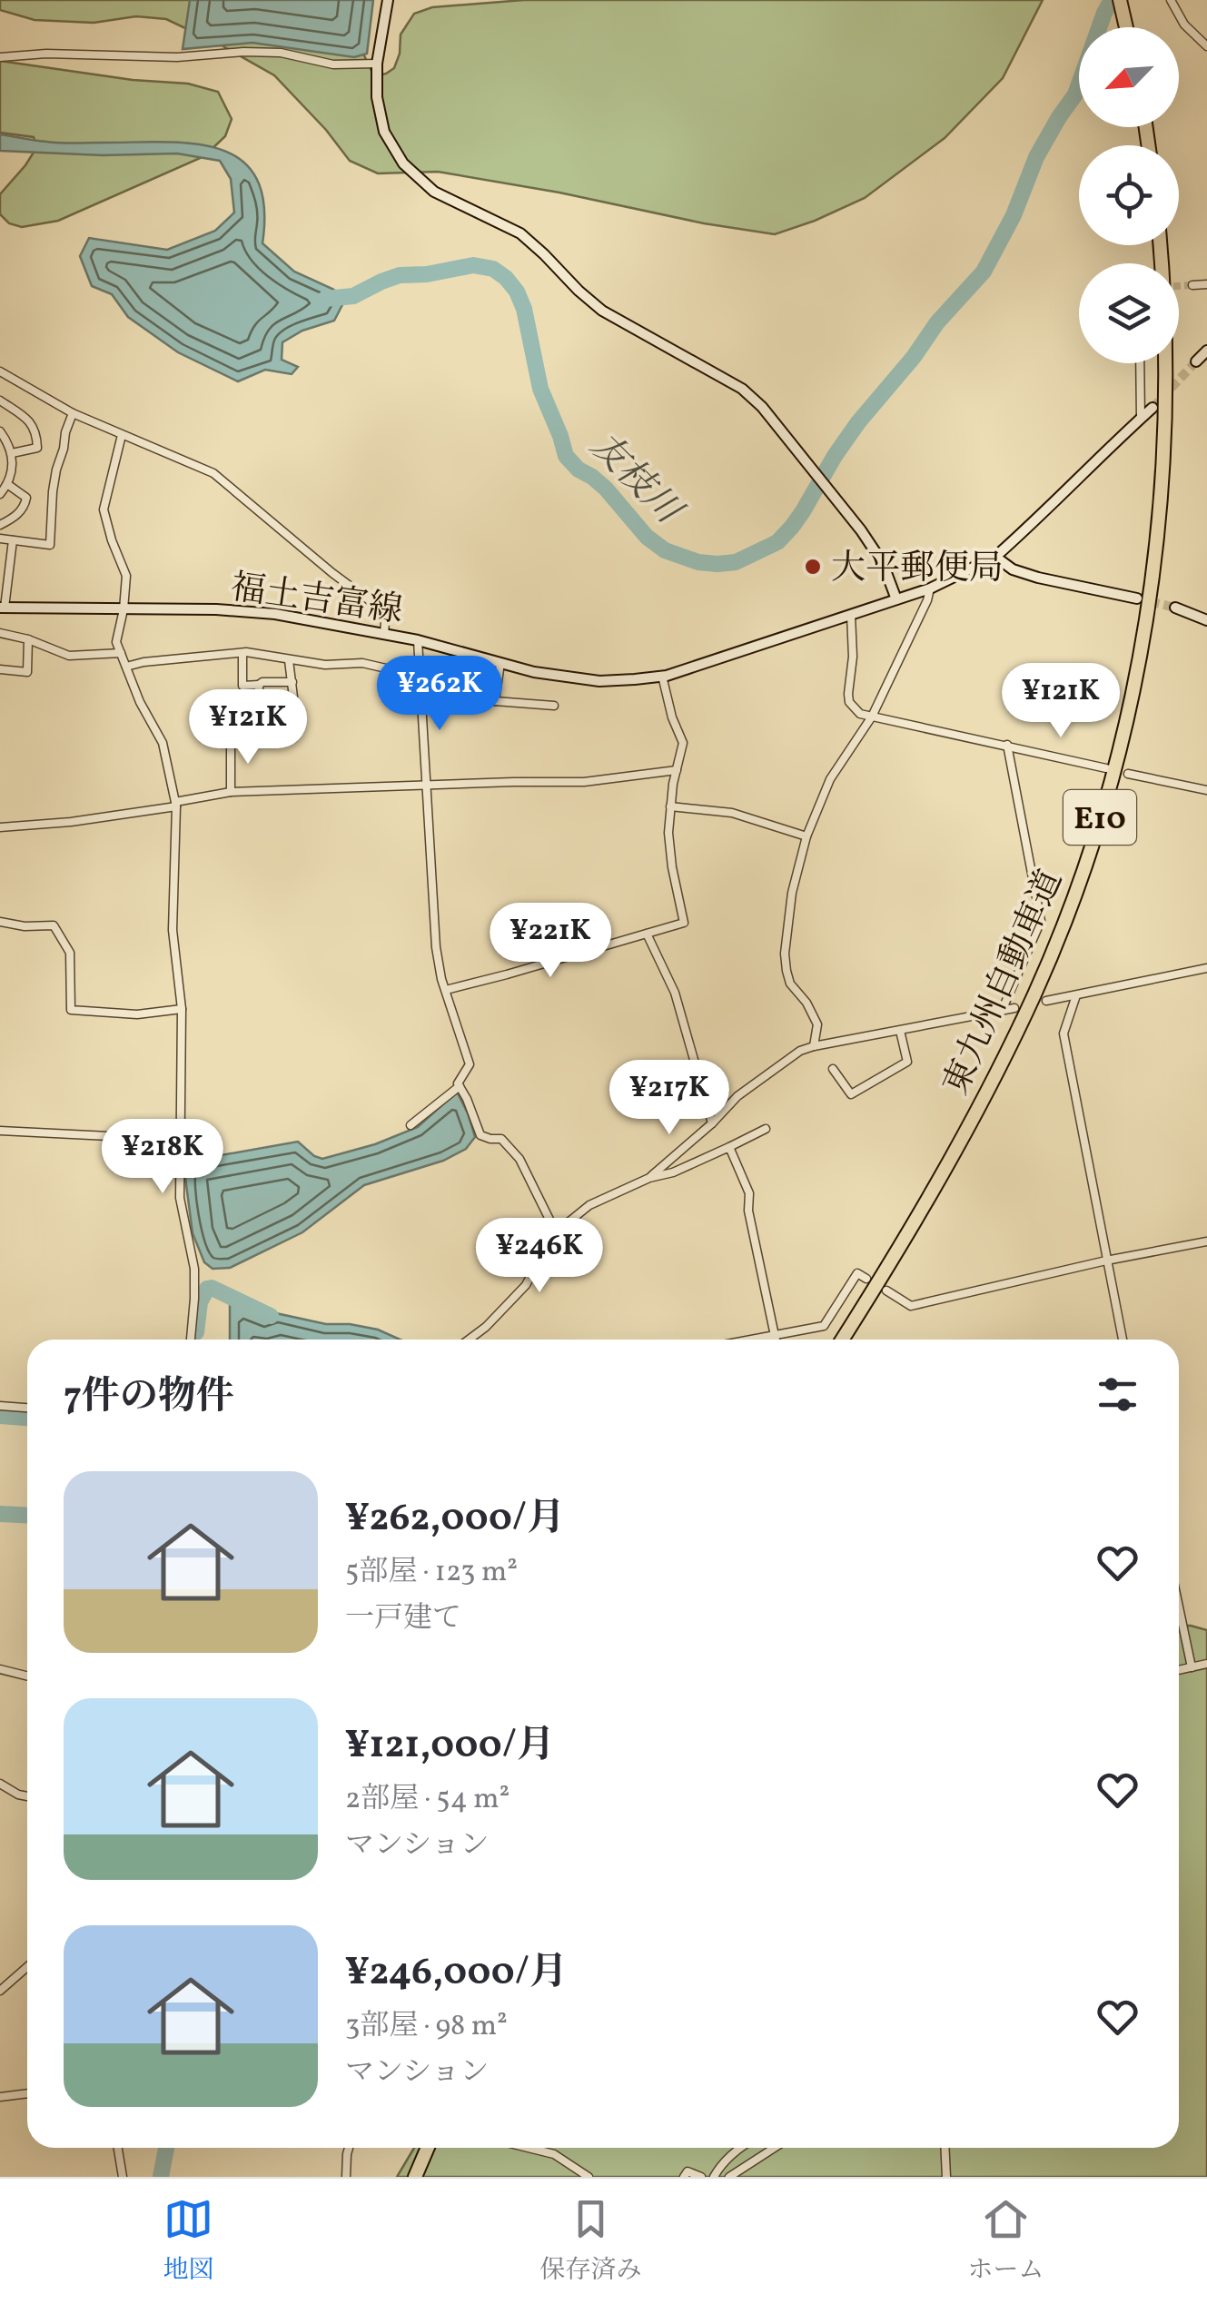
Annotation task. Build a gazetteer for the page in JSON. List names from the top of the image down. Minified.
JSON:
{"streets":{"highway":["E10","東九州自動車道"],"main road":["福土吉富線"]},"water":["友枝川"],"places":["大平郵便局"],"north":"bottom left","page":{"price":["¥262K","¥121K","¥121K","¥221K","¥217K","¥218K","¥246K"],"heading":"7件の物件","list":[{"name":"¥262,000/月","note":"5部屋 · 123 m² · 一戸建て"},{"name":"¥121,000/月","note":"2部屋 · 54 m² · マンション"},{"name":"¥246,000/月","note":"3部屋 · 98 m² · マンション"}],"tabs":["地図","保存済み","ホーム"]}}
